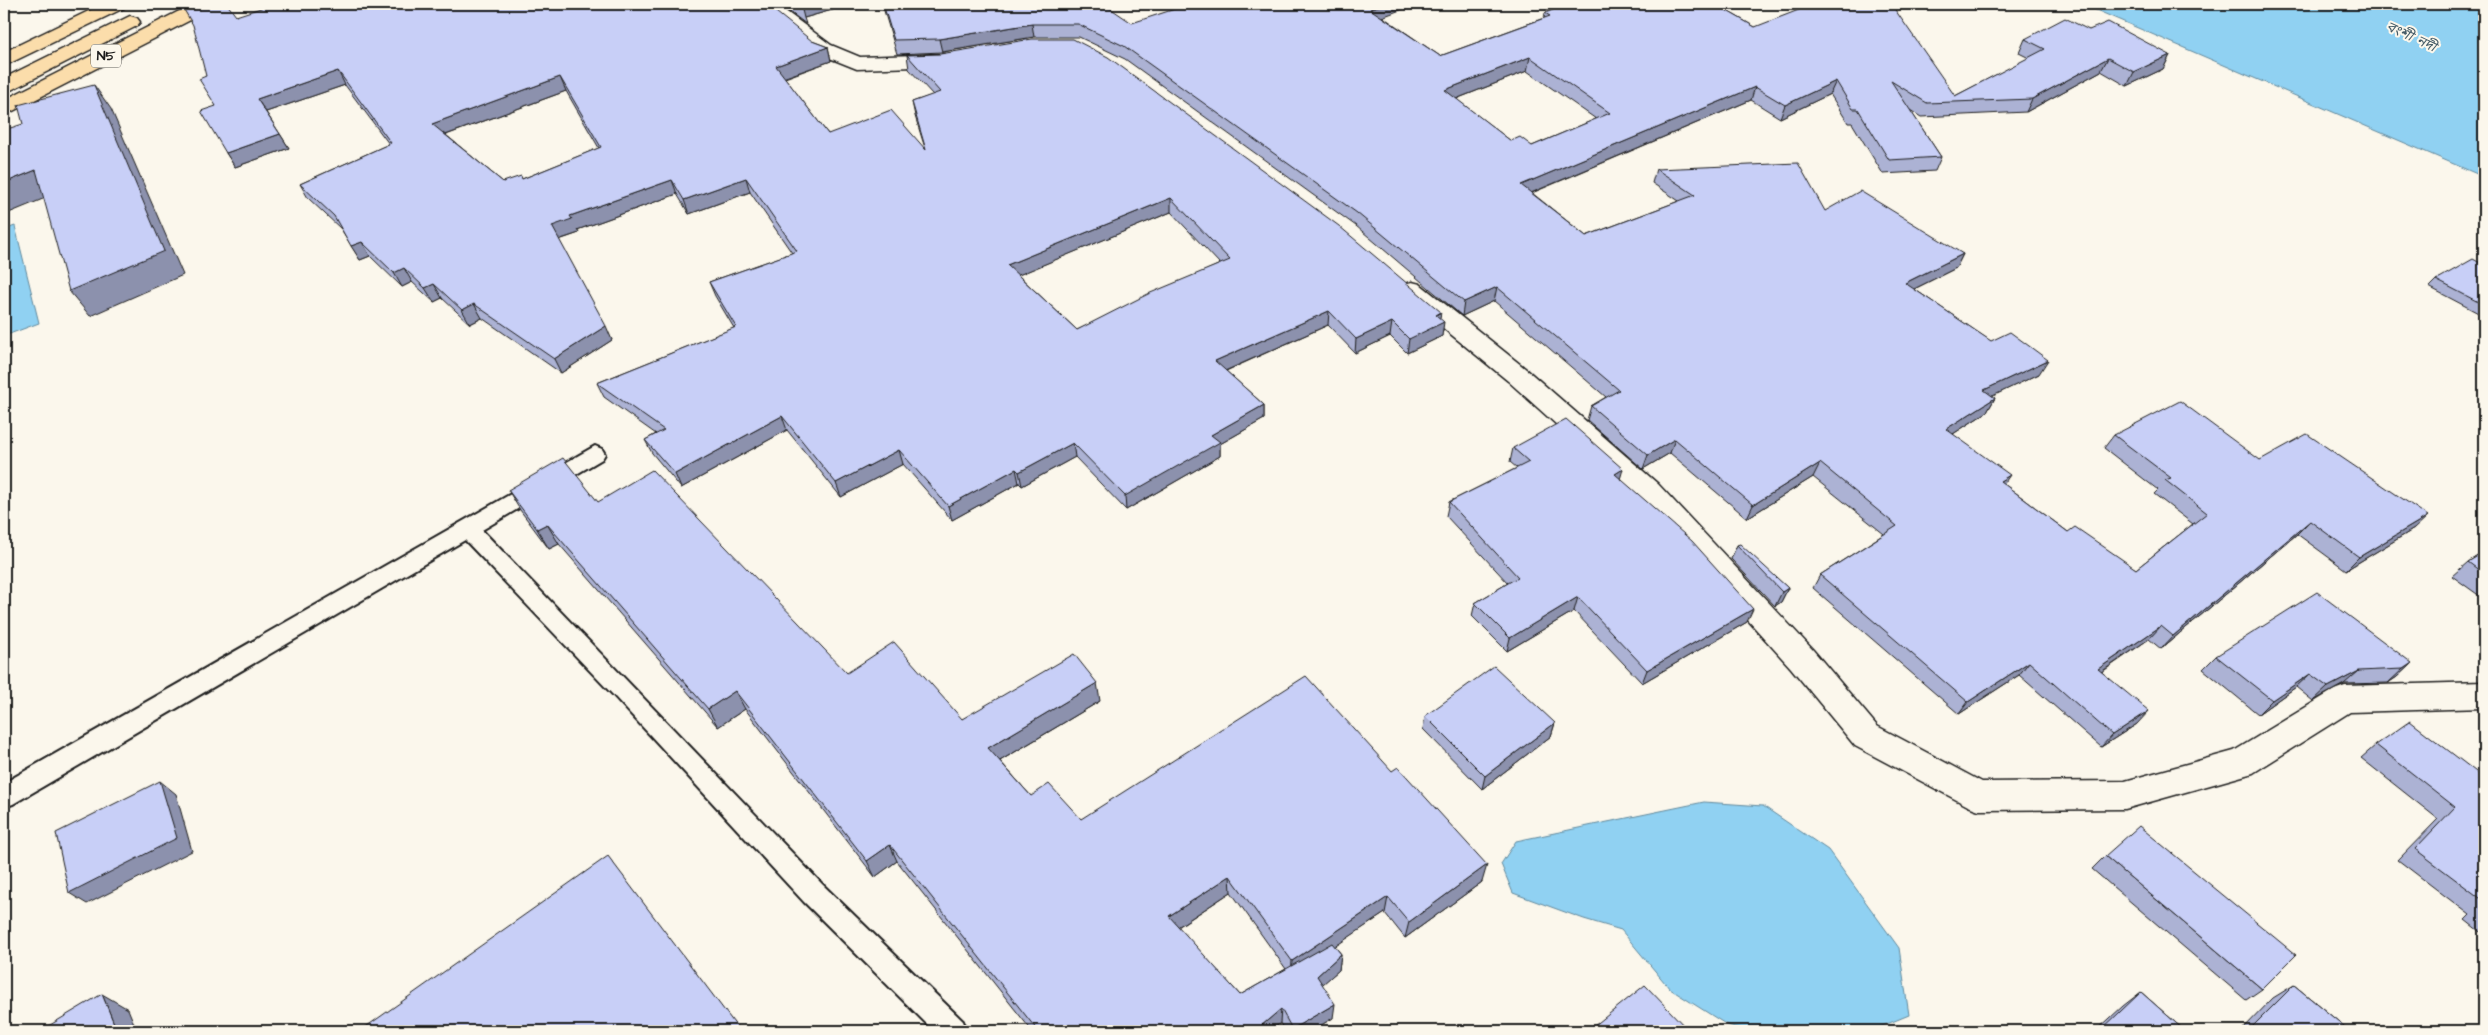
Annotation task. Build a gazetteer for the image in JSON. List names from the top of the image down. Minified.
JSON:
{"streets":{"highway":["N5"]},"water":["বংশী নদী"]}
